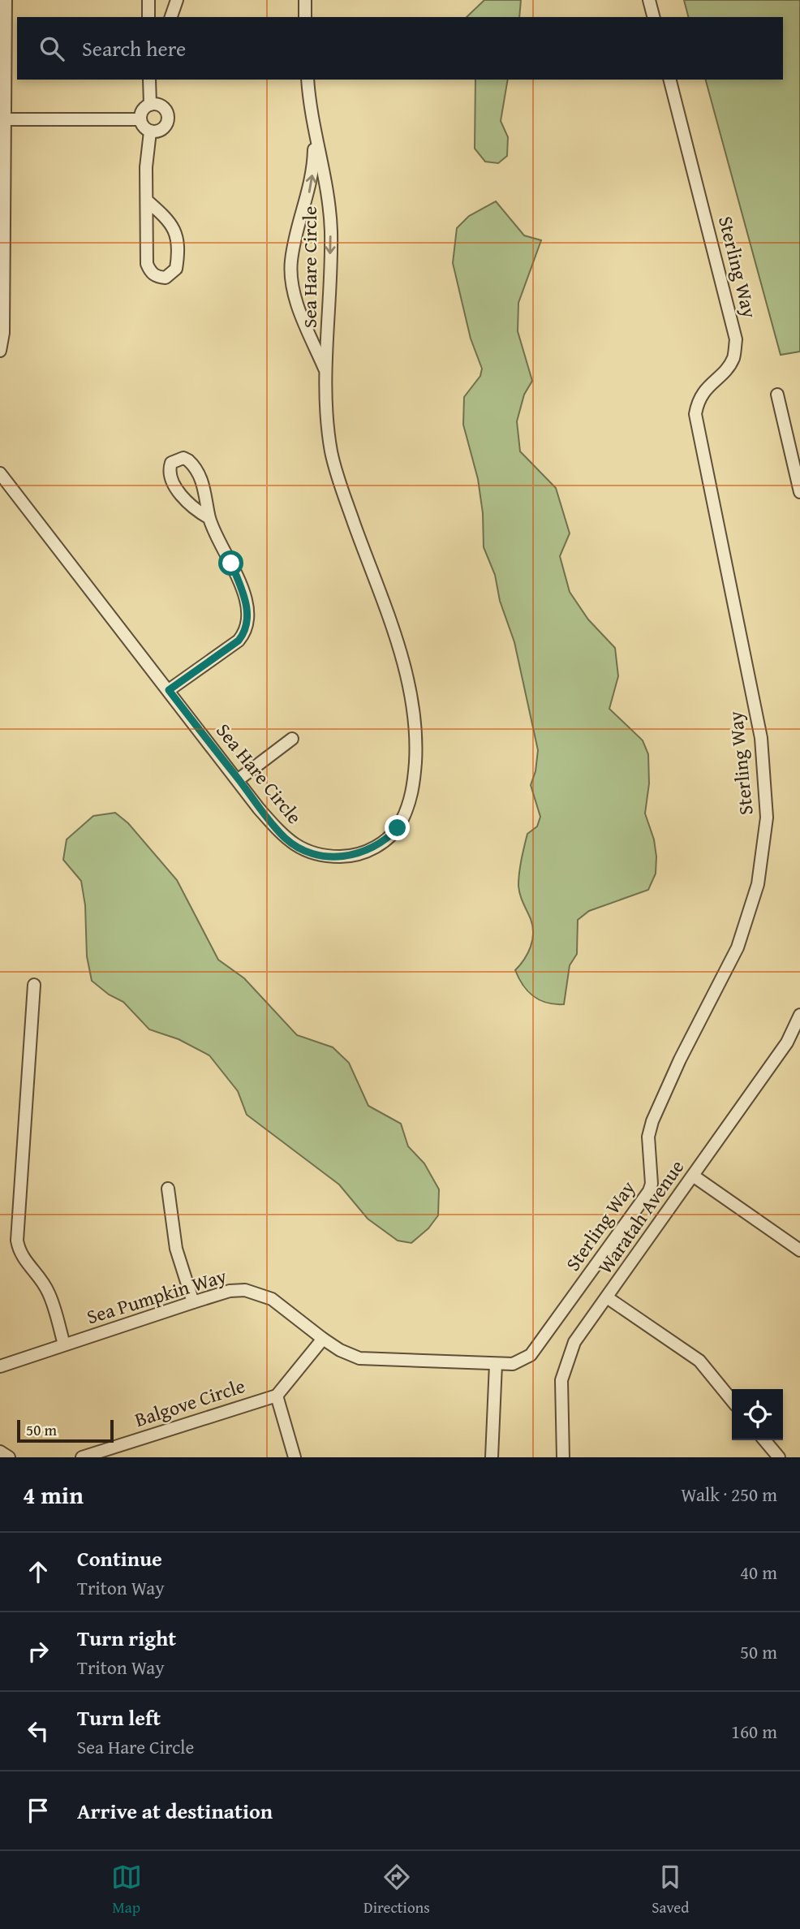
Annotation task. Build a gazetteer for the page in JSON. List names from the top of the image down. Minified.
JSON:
{"streets":{"street":["Sea Hare Circle","Sterling Way","Waratah Avenue","Sea Pumpkin Way","Balgove Circle"]},"crossings":[["Sterling Way","Sea Pumpkin Way"],["Sea Pumpkin Way","Balgove Circle"]],"scale_bar":"50 m","page":{"search":"Search here","scale":"50 m","heading":["4 min","Walk · 250 m"],"list":[["Continue","Triton Way","40 m"],["Turn right","Triton Way","50 m"],["Turn left","Sea Hare Circle","160 m"],"Arrive at destination"],"nav":["Map","Directions","Saved"]}}
